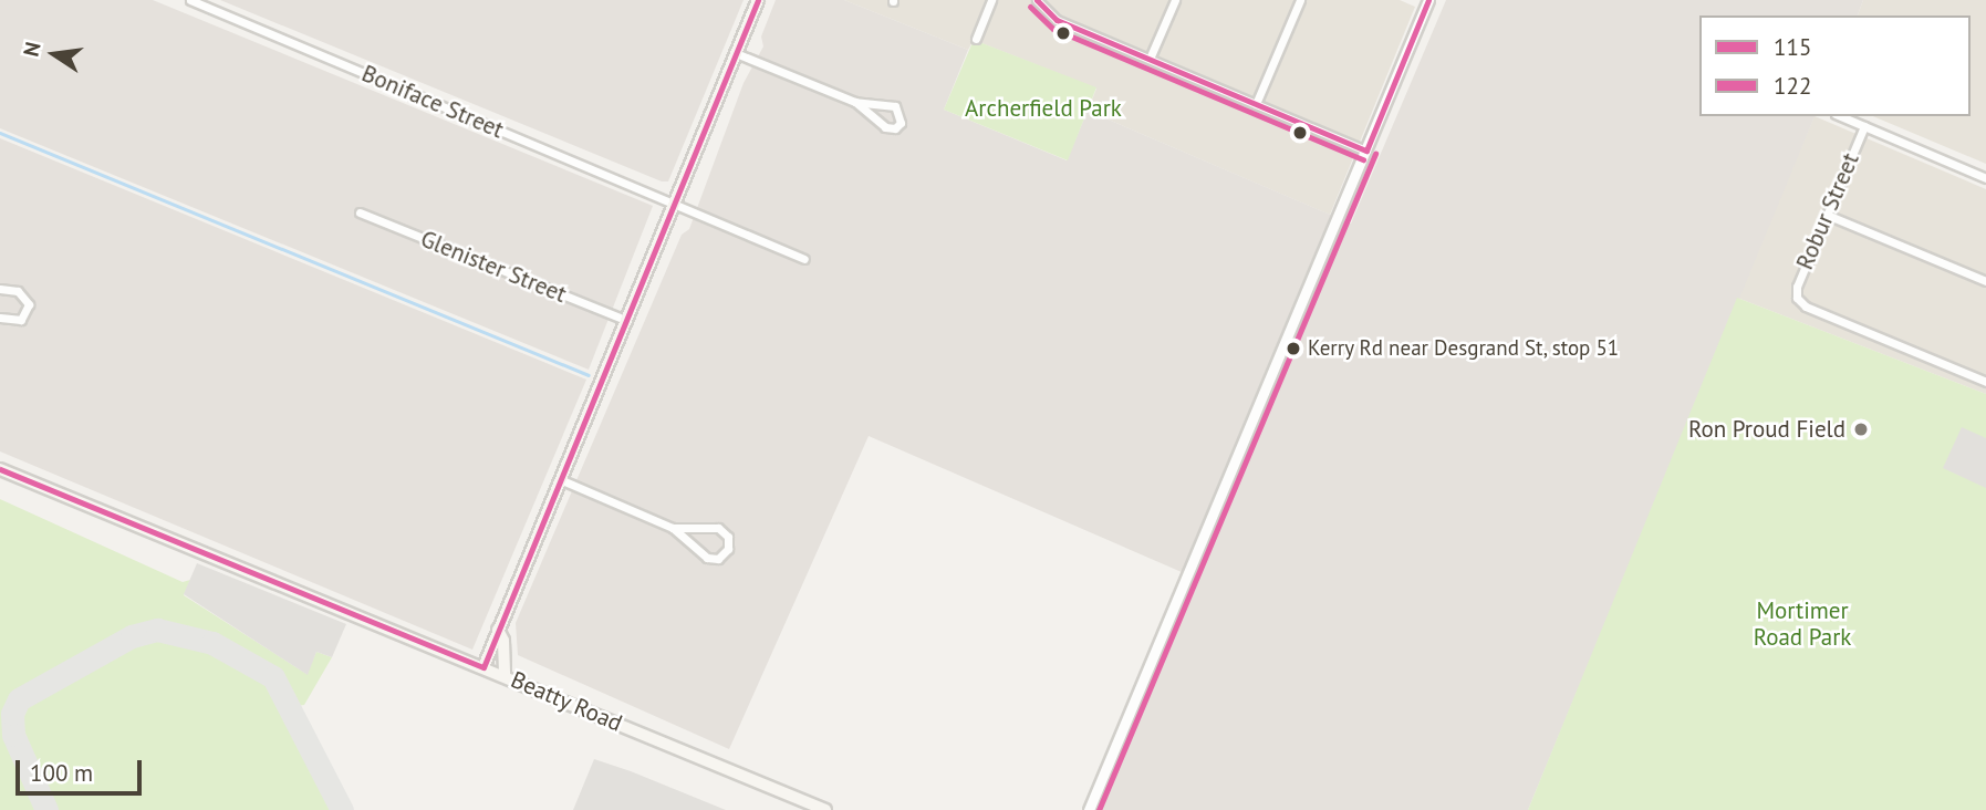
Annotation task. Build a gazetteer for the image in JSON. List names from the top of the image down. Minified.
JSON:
{"streets":{"main road":["Beatty Road"],"street":["Boniface Street","Robur Street","Glenister Street"]},"parks":["Archerfield Park","Mortimer Road Park"],"places":["Kerry Rd near Desgrand St, stop 51","Ron Proud Field"],"lines":["transit line 115","transit line 122"],"legend":["115","122"],"scale_bar":"100 m","north":"left"}
